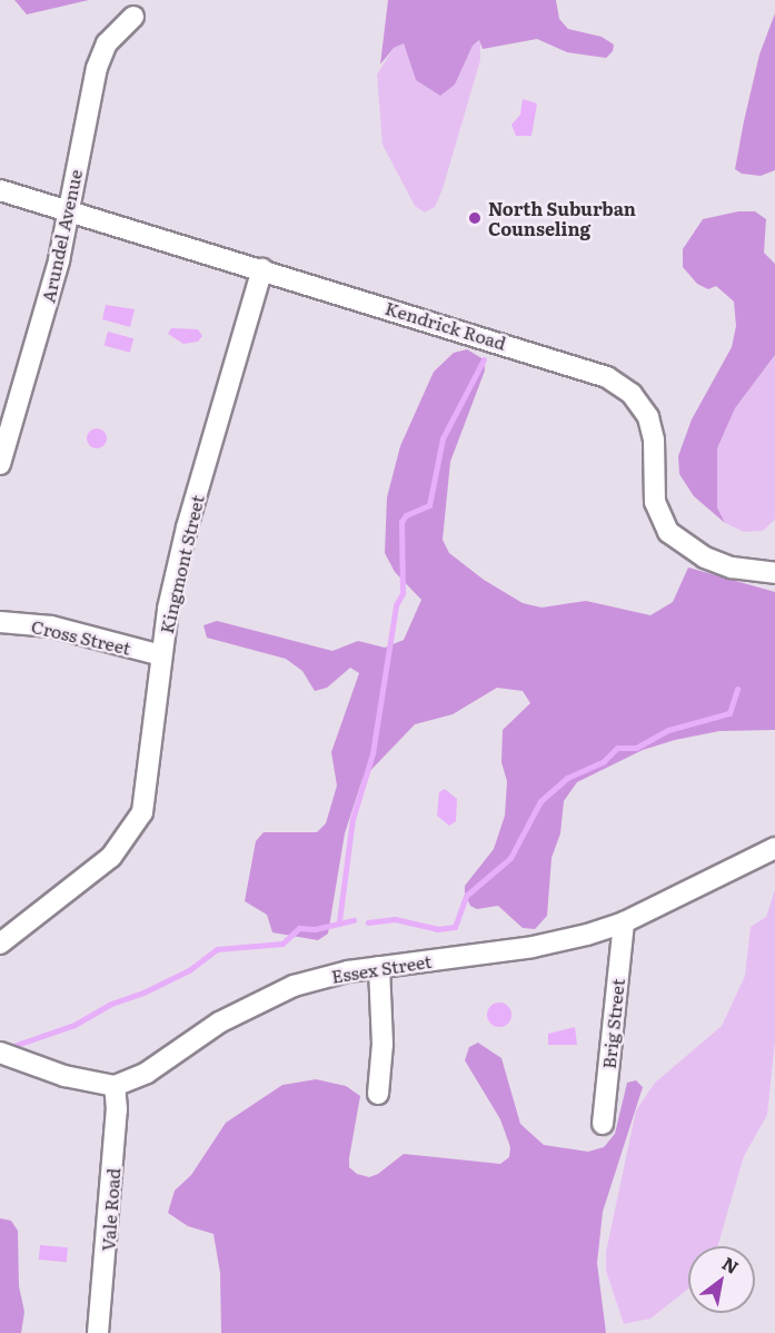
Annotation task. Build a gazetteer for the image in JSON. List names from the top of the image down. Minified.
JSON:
{"streets":{"street":["Arundel Avenue","Kendrick Road","Kingmont Street","Cross Street","Essex Street","Brig Street","Vale Road"]},"crossings":[["Arundel Avenue","Kendrick Road"],["Kendrick Road","Kingmont Street"],["Kingmont Street","Cross Street"],["Essex Street","Brig Street"],["Essex Street","Vale Road"]],"places":["North Suburban Counseling"],"north":"top right"}
